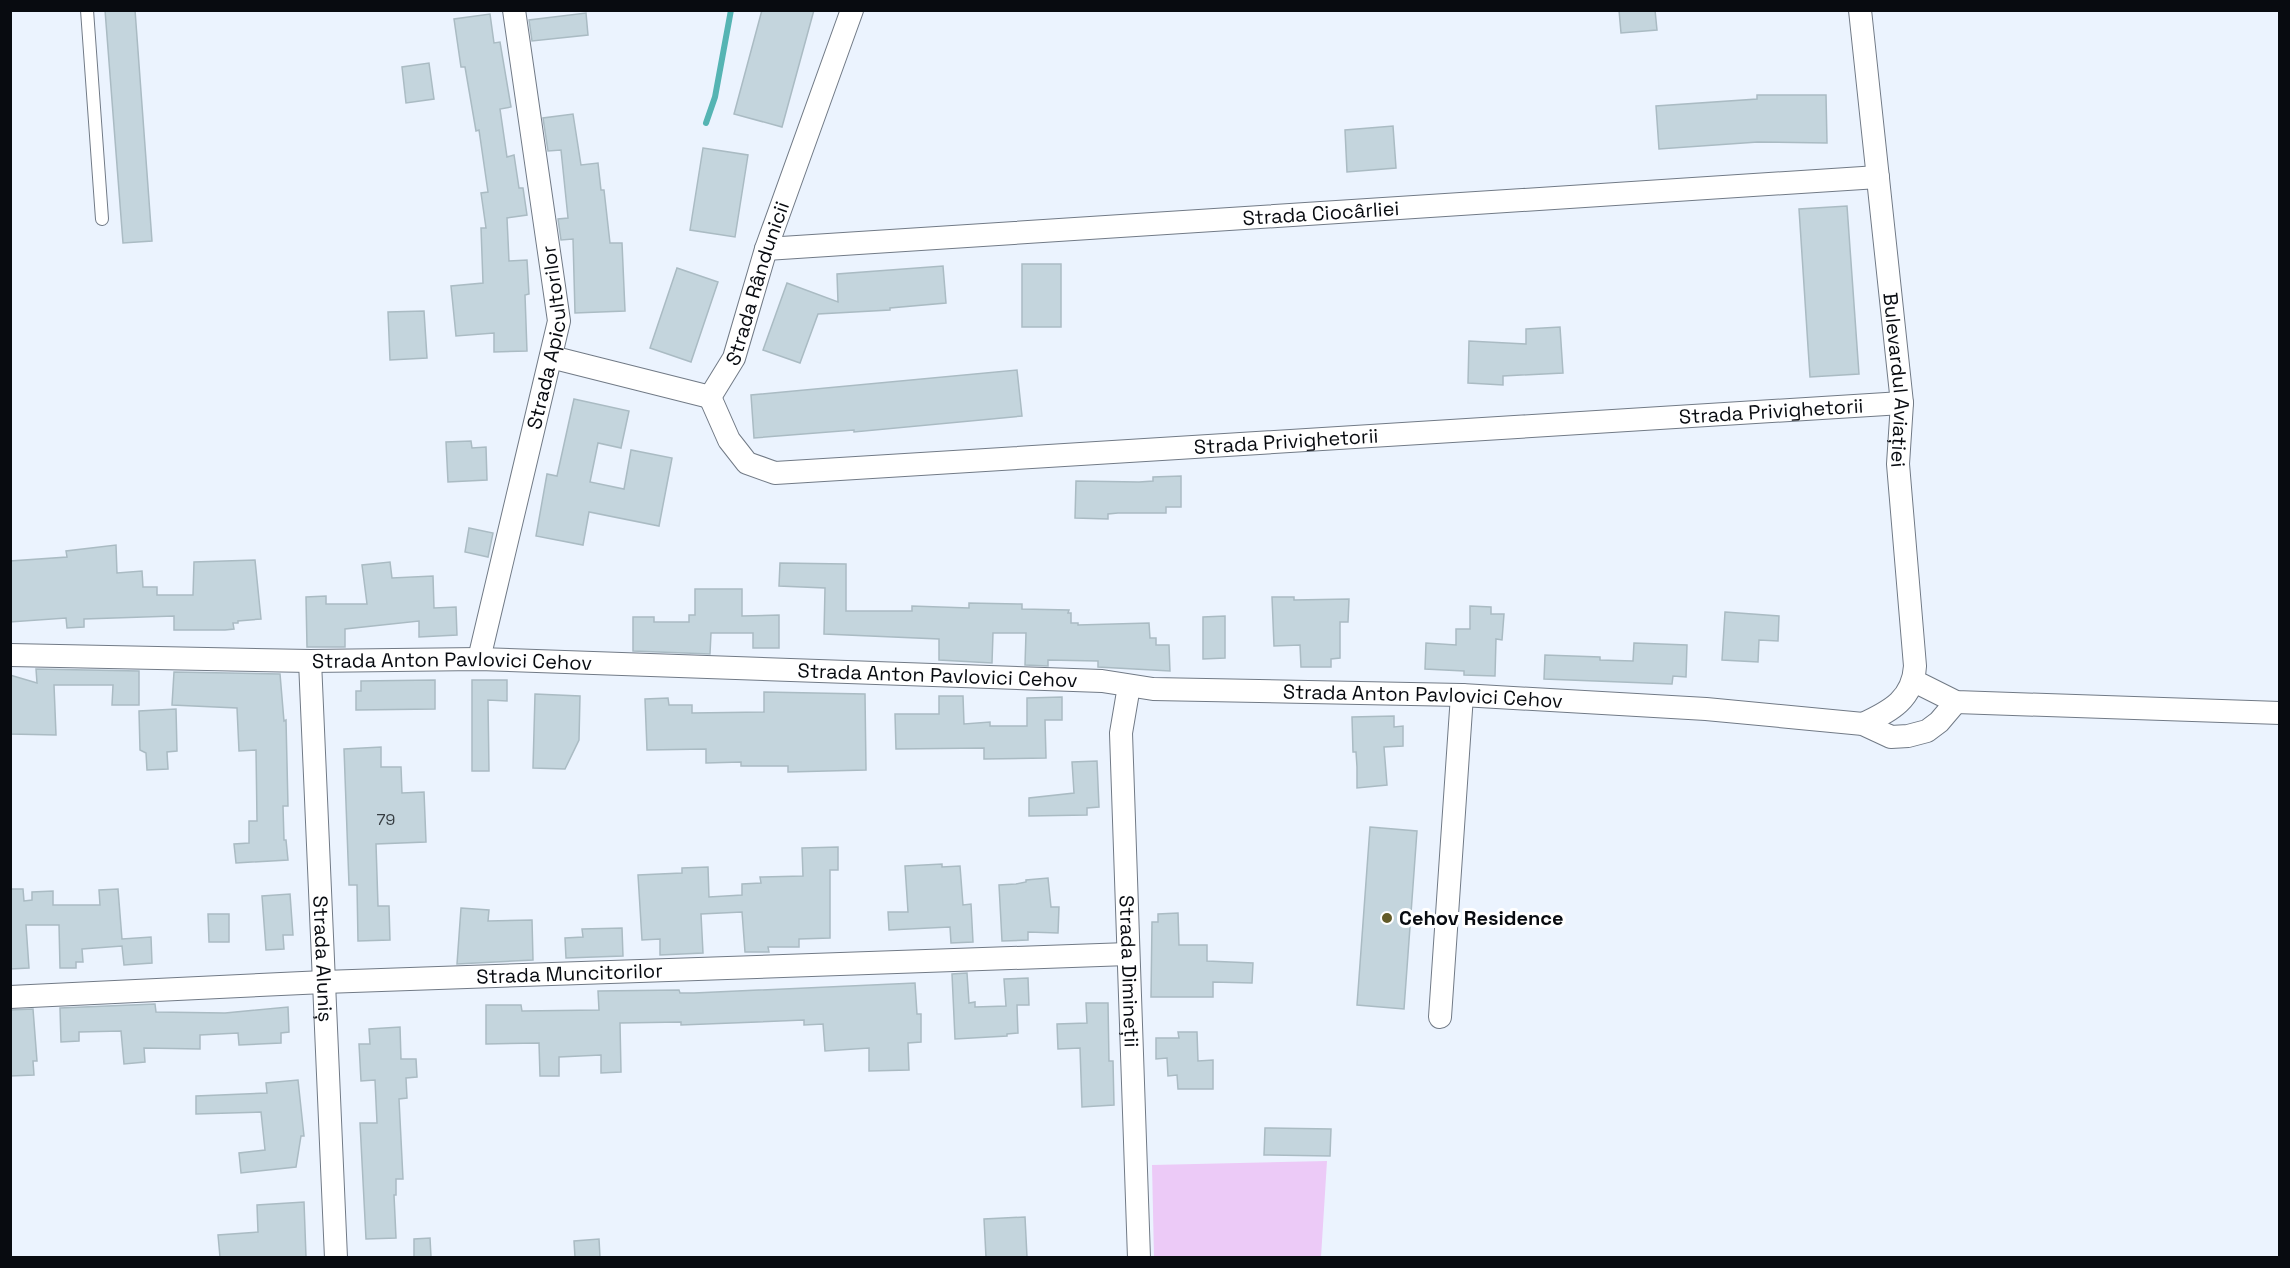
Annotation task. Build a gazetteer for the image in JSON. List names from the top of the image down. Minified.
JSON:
{"streets":{"street":["Strada Ciocârliei","Strada Rândunicii","Strada Apicultorilor","Bulevardul Aviației","Strada Privighetorii","Strada Anton Pavlovici Cehov","Strada Aluniș","Strada Dimineții","Strada Muncitorilor"]},"crossings":[["Strada Ciocârliei","Strada Rândunicii"],["Strada Ciocârliei","Bulevardul Aviației"],["Strada Rândunicii","Strada Privighetorii"],["Strada Apicultorilor","Strada Anton Pavlovici Cehov"],["Bulevardul Aviației","Strada Privighetorii"],["Strada Anton Pavlovici Cehov","Strada Aluniș"],["Strada Anton Pavlovici Cehov","Strada Dimineții"],["Strada Aluniș","Strada Muncitorilor"],["Strada Dimineții","Strada Muncitorilor"]],"places":["Cehov Residence"],"house_numbers":["79"]}
